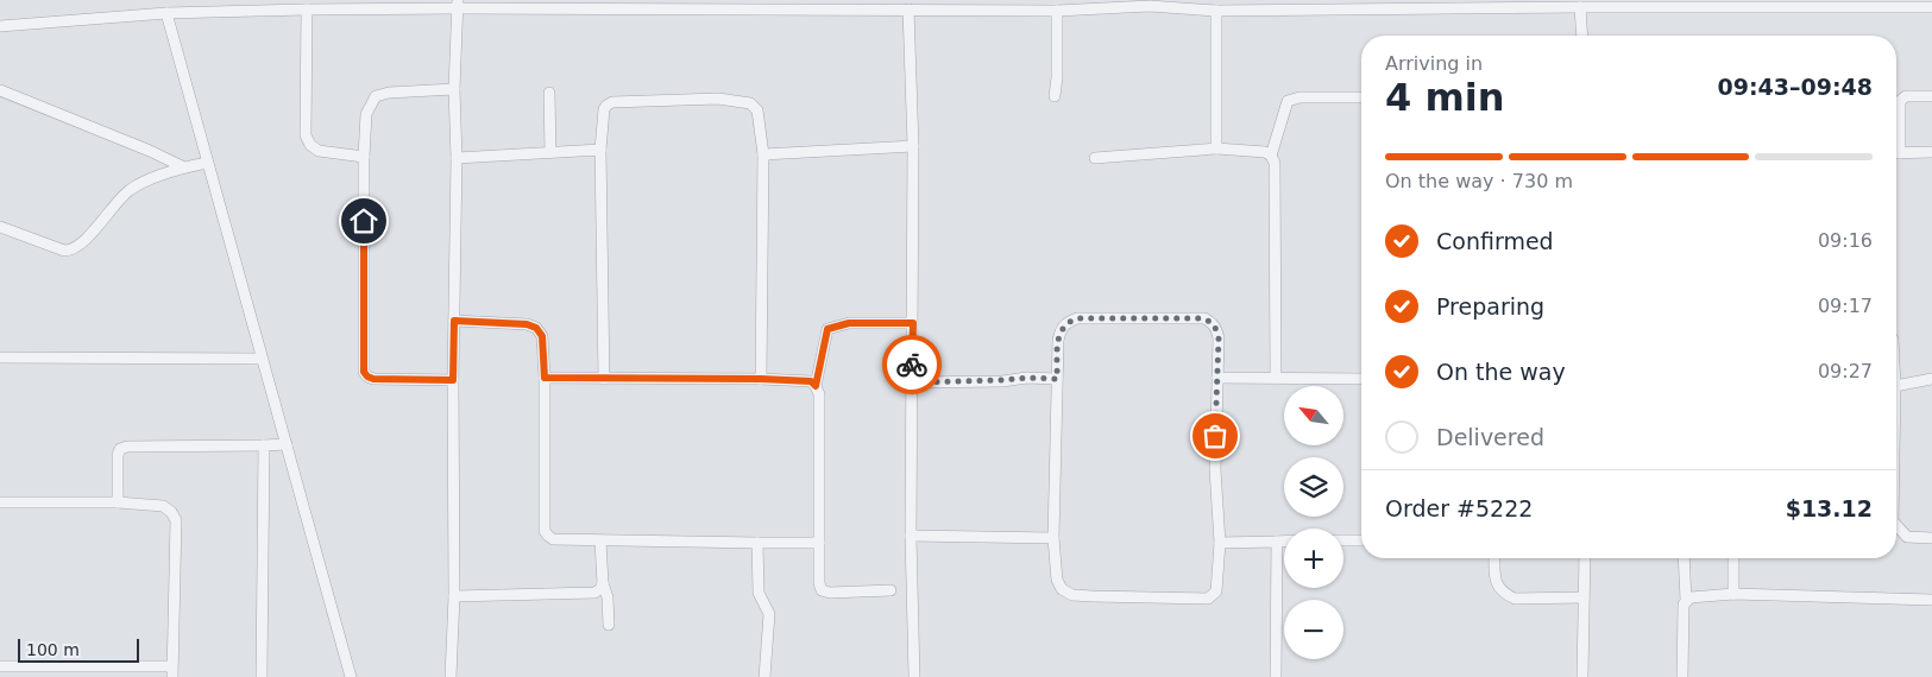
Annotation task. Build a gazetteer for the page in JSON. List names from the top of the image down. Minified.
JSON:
{"scale_bar":"100 m","north":"top left","page":{"heading":["4 min","Arriving in","09:43–09:48"],"panel":["Order #5222","$13.12"],"bar":"On the way · 730 m","list":[["Confirmed","09:16"],["Preparing","09:17"],["On the way","09:27"],"Delivered"],"map_buttons":["+","−"],"scale":"100 m"}}
